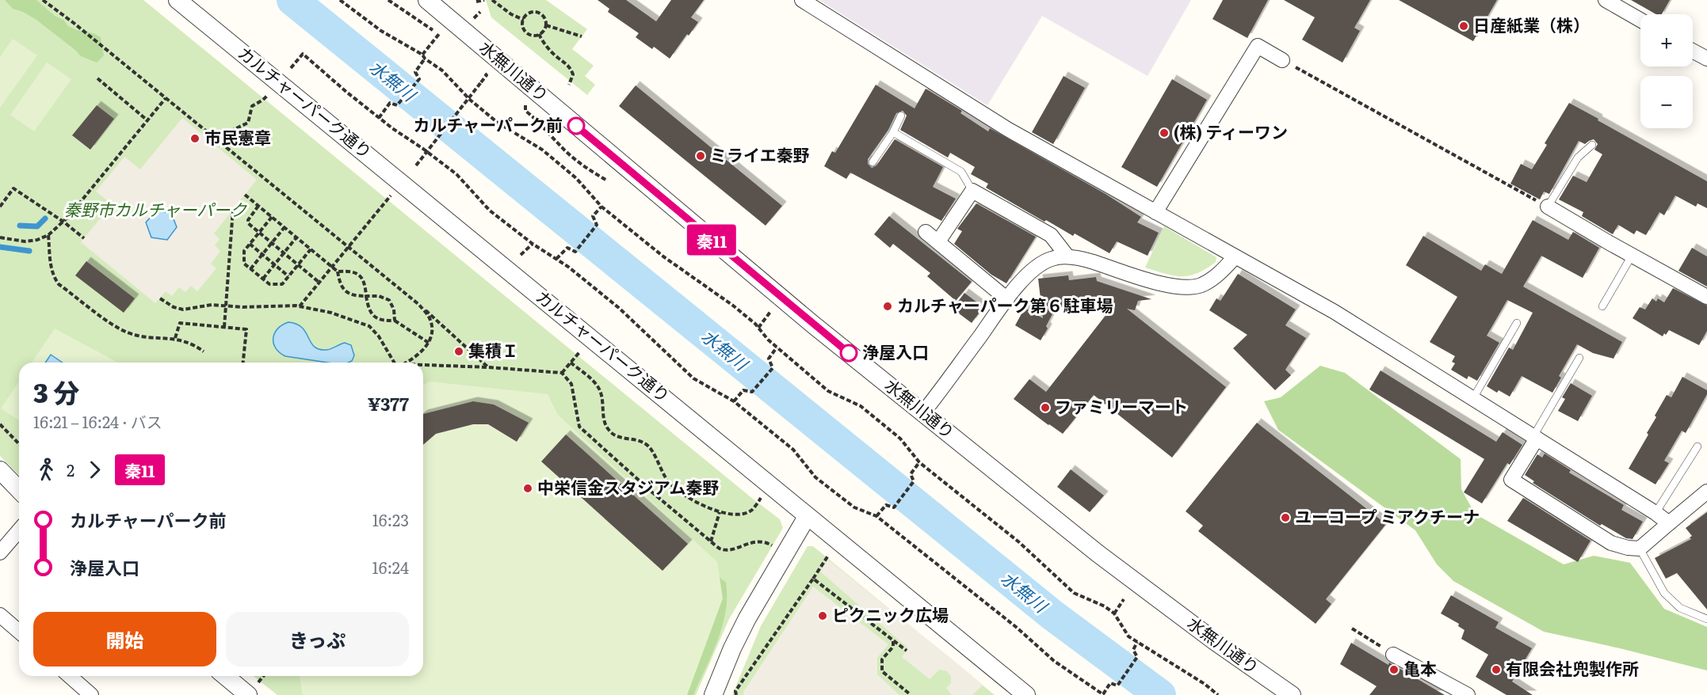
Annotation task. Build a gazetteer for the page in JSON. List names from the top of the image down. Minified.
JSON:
{"streets":{"street":["水無川通り","カルチャーパーク通り"]},"water":["水無川"],"parks":["秦野市カルチャーパーク"],"places":["日産紙業（株）","カルチャーパーク前","(株) ティーワン","市民憲章","ミライエ秦野","カルチャーパーク第６駐車場","集積Ｉ","浄屋入口","ファミリーマート","中栄信金スタジアム秦野","ユーコープ ミアクチーナ","ピクニック広場","亀本","有限会社兜製作所"],"lines":["bus line 秦11"],"page":{"on_map":"秦11","map_buttons":["+","−"],"heading":["3 分","16:21 – 16:24 · バス","¥377"],"legs":["2","秦11"],"list":[{"name":"カルチャーパーク前","value":"16:23"},{"name":"浄屋入口","value":"16:24"}],"buttons":["開始","きっぷ"]}}
